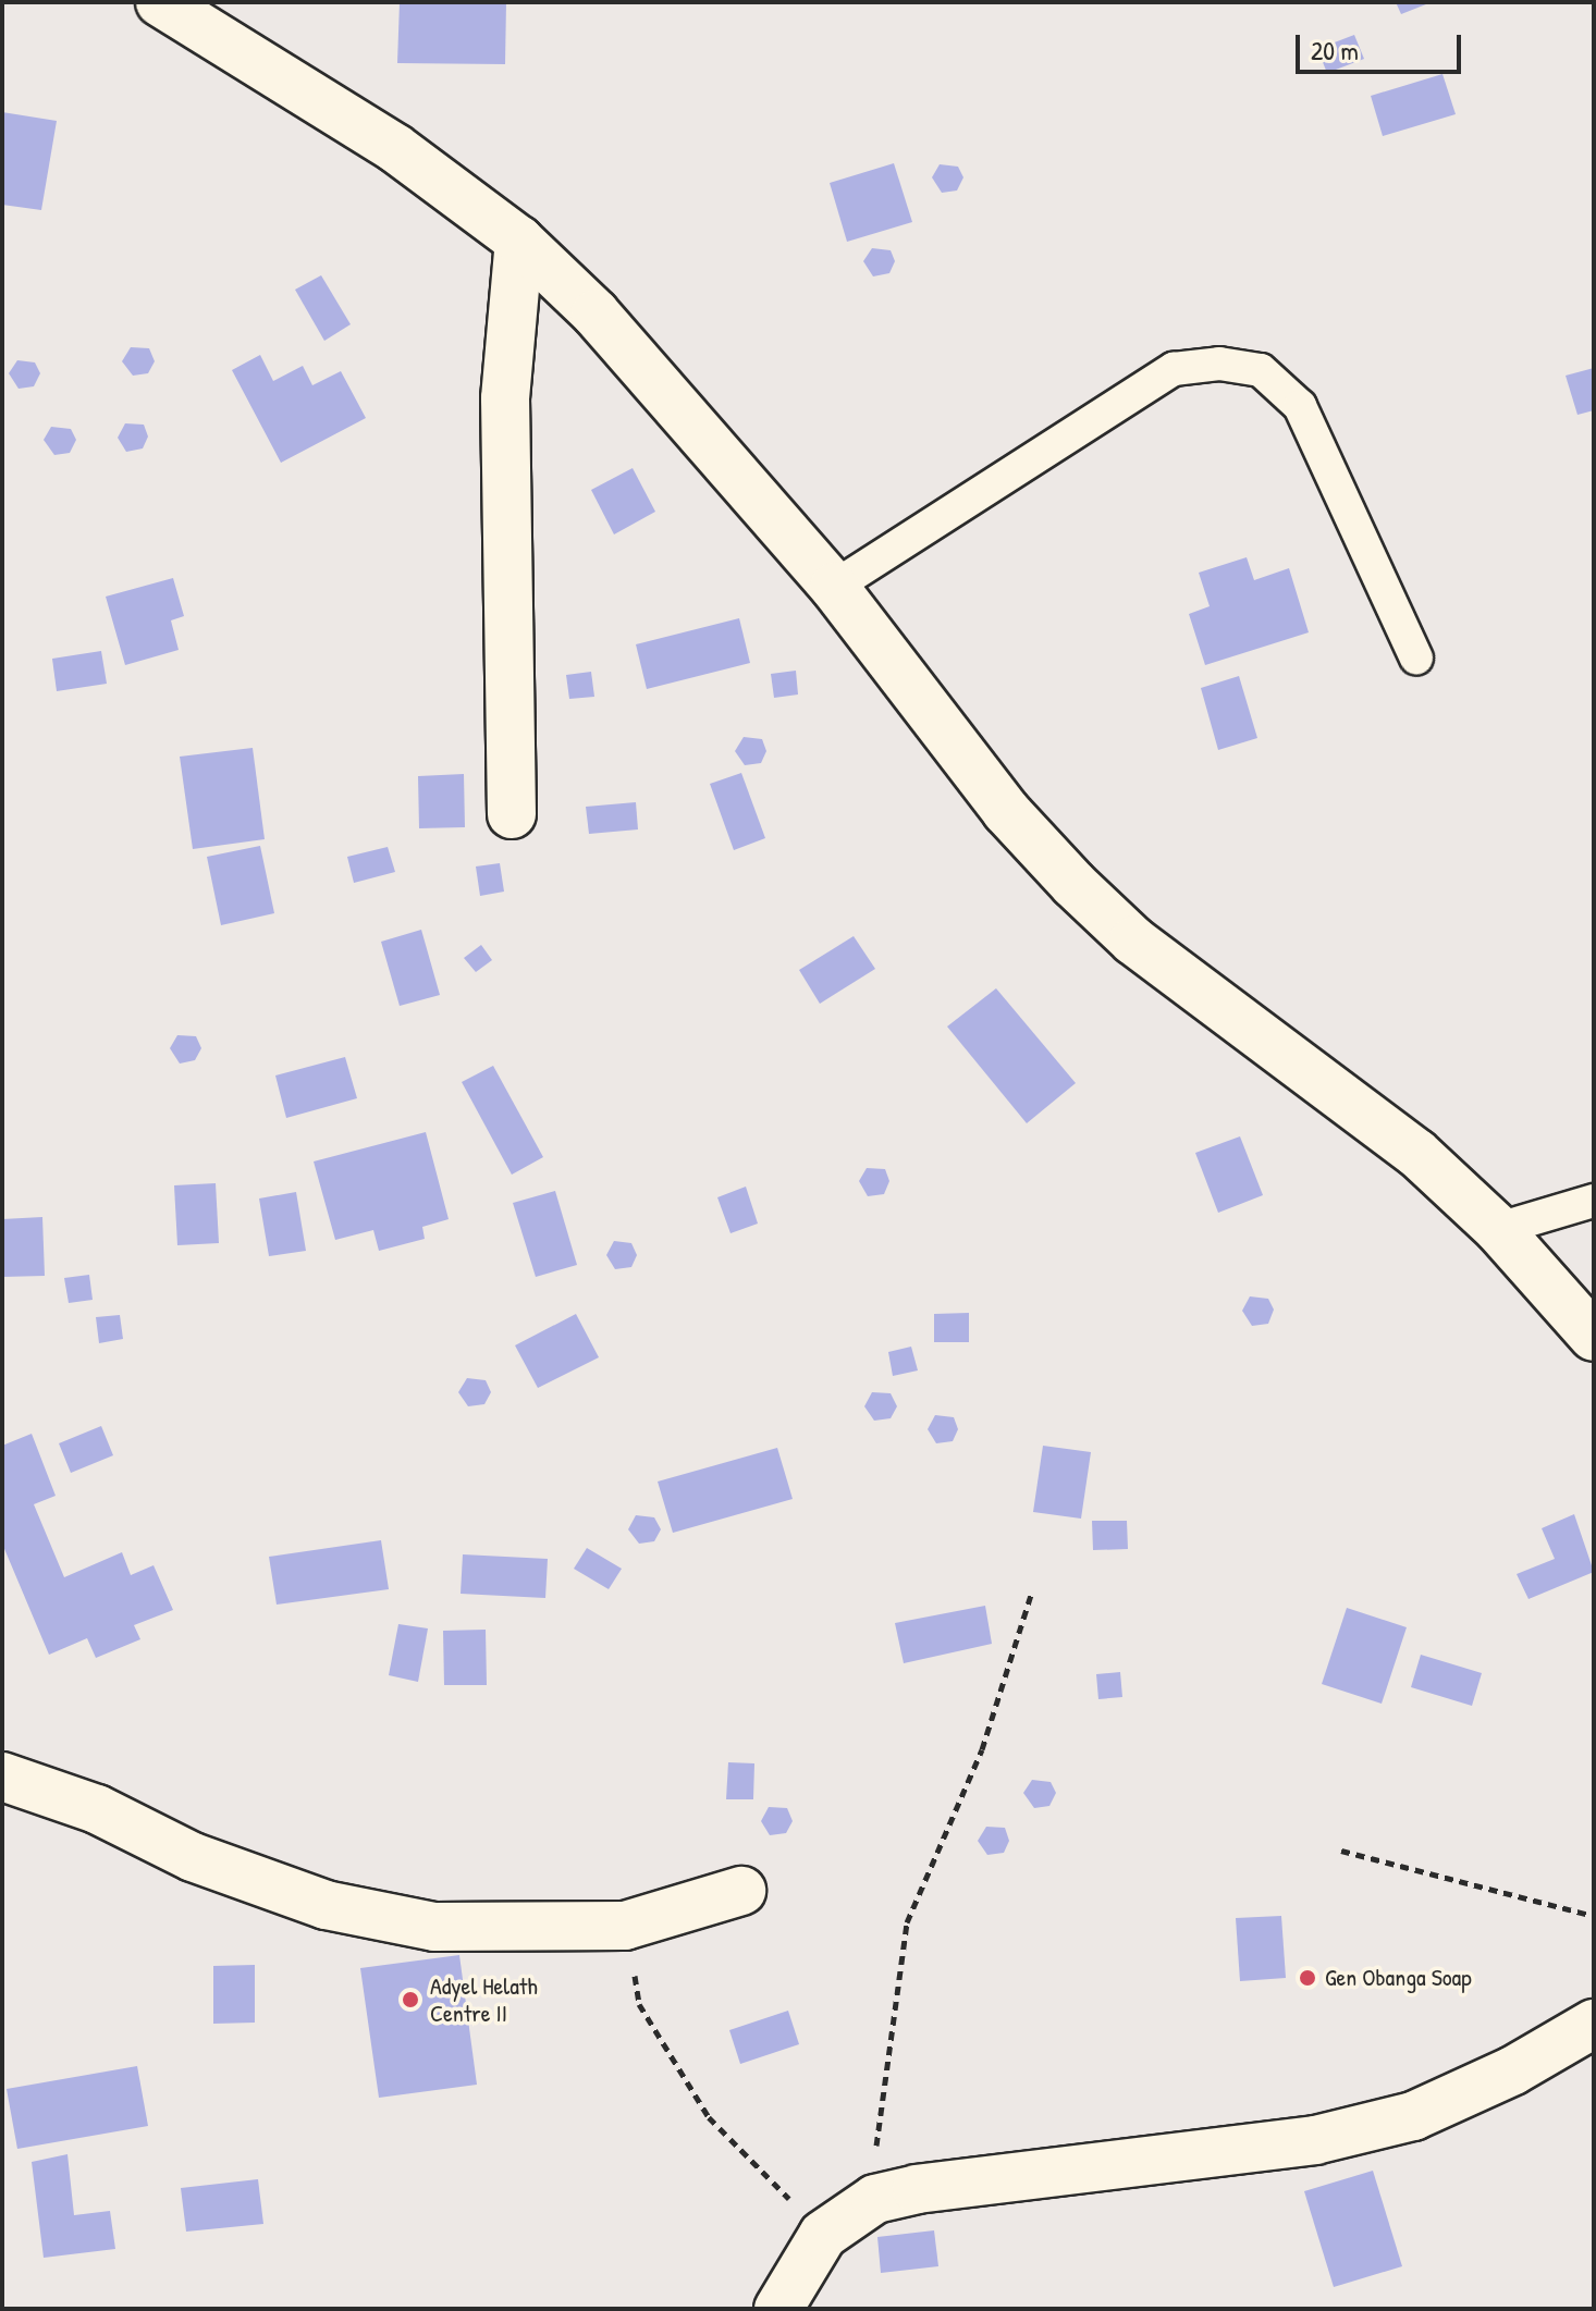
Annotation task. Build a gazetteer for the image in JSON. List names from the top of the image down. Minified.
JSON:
{"places":["Gen Obanga Soap","Adyel Helath Centre II"],"scale_bar":"20 m"}
